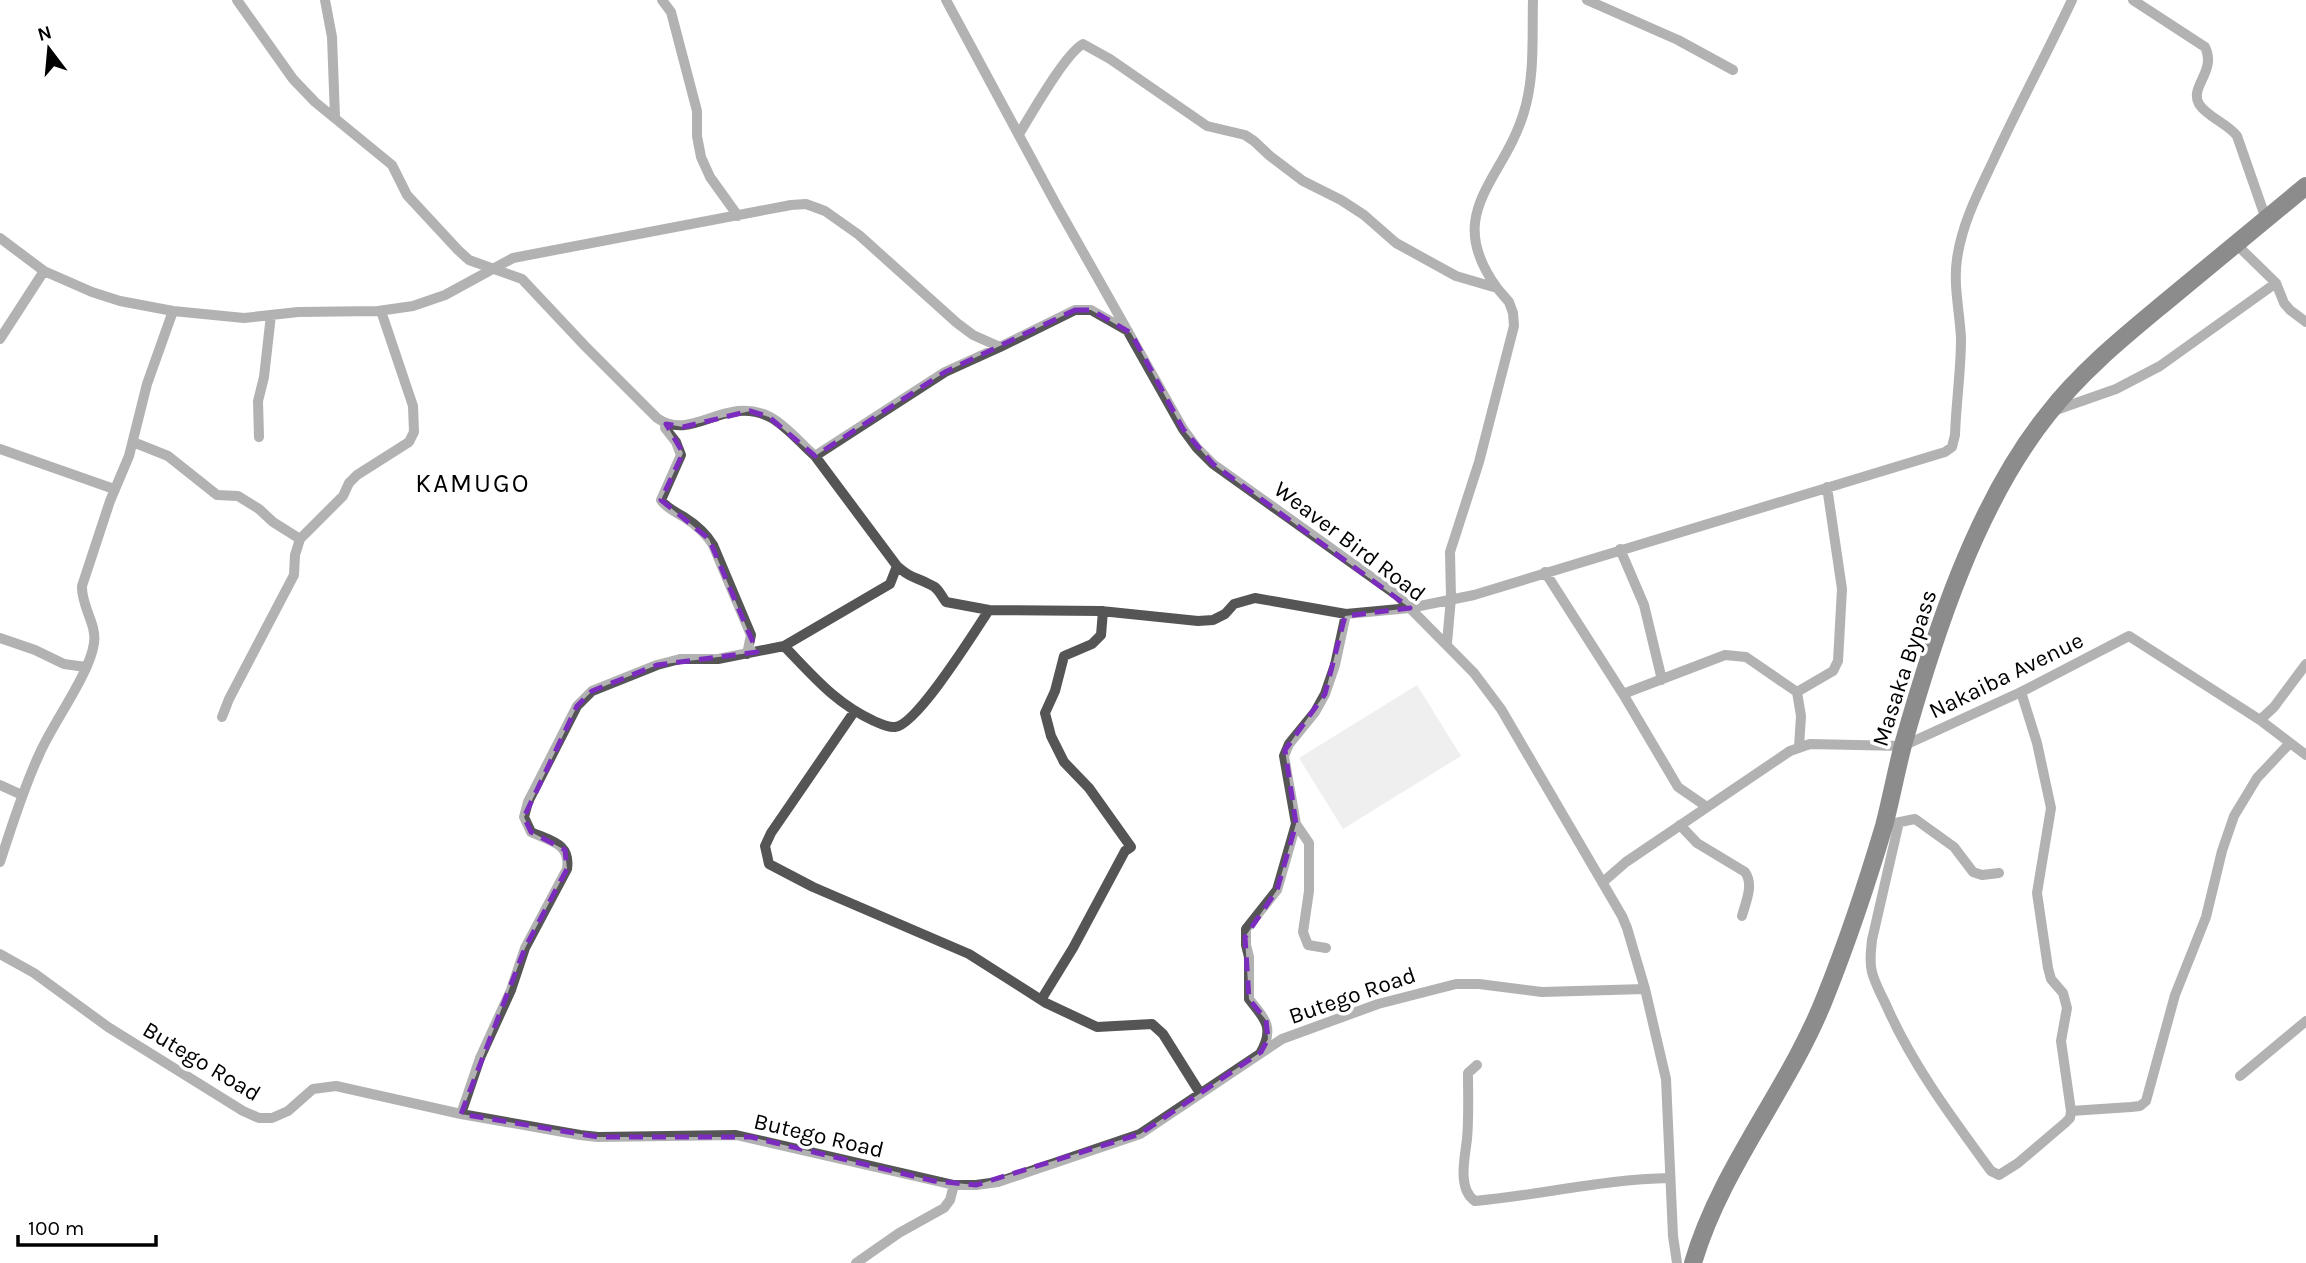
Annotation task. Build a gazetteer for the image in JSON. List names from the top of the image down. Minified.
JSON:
{"streets":{"highway":["Masaka Bypass"],"street":["Weaver Bird Road","Nakaiba Avenue","Butego Road"]},"crossings":[["Weaver Bird Road","Nakaiba Avenue"],["Weaver Bird Road","Butego Road"],["Masaka Bypass","Nakaiba Avenue"]],"districts":["KAMUGO"],"scale_bar":"100 m","north":"top"}
